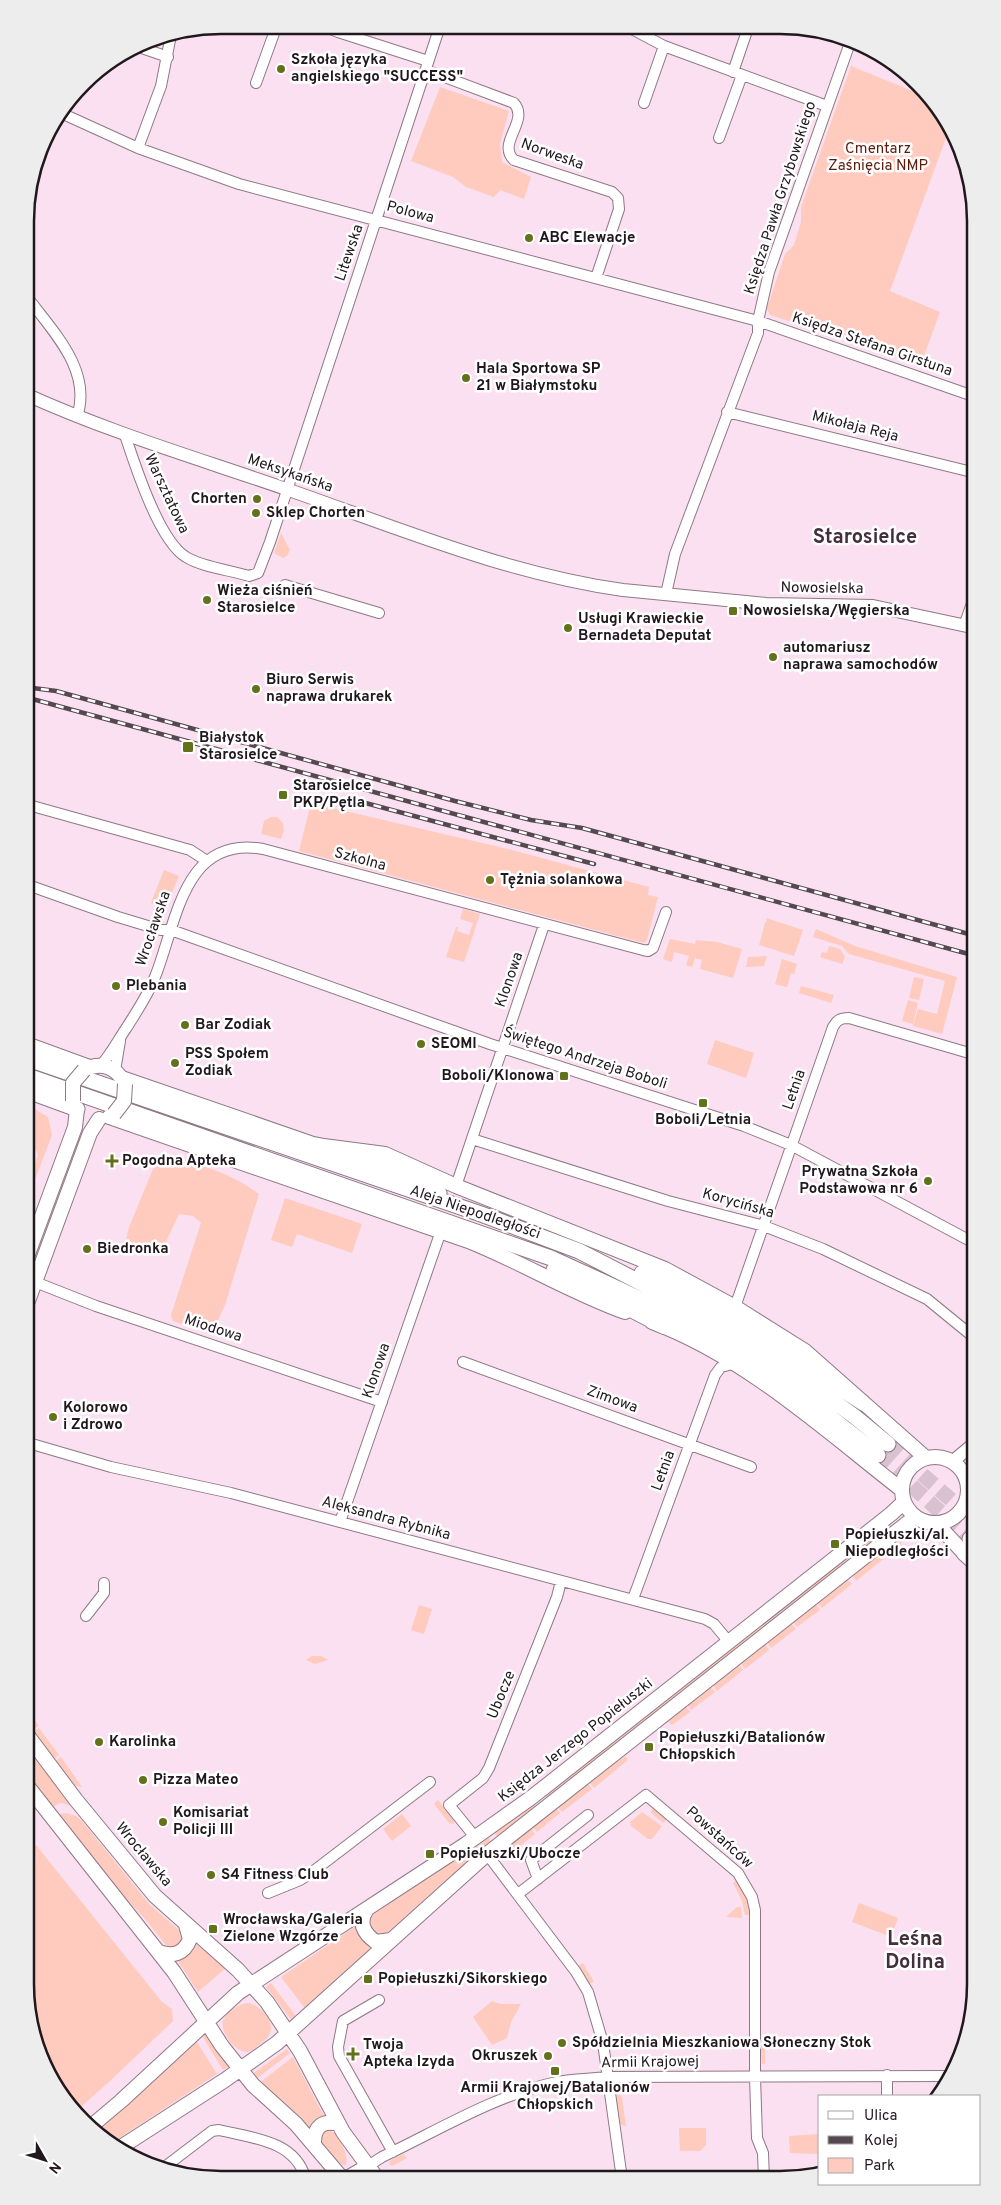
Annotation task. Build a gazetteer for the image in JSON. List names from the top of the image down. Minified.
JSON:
{"streets":{"main road":["Wrocławska","Aleja Niepodległości","Księdza Jerzego Popiełuszki"],"street":["Norweska","Księdza Pawła Grzybowskiego","Polowa","Litewska","Księdza Stefana Girstuna","Mikołaja Reja","Meksykańska","Warsztatowa","Nowosielska","Szkolna","Klonowa","Świętego Andrzeja Boboli","Letnia","Korycińska","Miodowa","Zimowa","Aleksandra Rybnika","Ubocze","Powstańców","Armii Krajowej"]},"crossings":[["Norweska","Polowa"],["Norweska","Litewska"],["Księdza Pawła Grzybowskiego","Polowa"],["Księdza Pawła Grzybowskiego","Księdza Stefana Girstuna"],["Księdza Pawła Grzybowskiego","Mikołaja Reja"],["Księdza Pawła Grzybowskiego","Meksykańska"],["Księdza Pawła Grzybowskiego","Nowosielska"],["Polowa","Litewska"],["Polowa","Księdza Stefana Girstuna"],["Litewska","Meksykańska"],["Litewska","Warsztatowa"],["Meksykańska","Warsztatowa"],["Meksykańska","Nowosielska"],["Szkolna","Wrocławska"],["Szkolna","Klonowa"],["Wrocławska","Świętego Andrzeja Boboli"],["Wrocławska","Księdza Jerzego Popiełuszki"],["Klonowa","Świętego Andrzeja Boboli"],["Klonowa","Korycińska"],["Klonowa","Miodowa"],["Klonowa","Aleksandra Rybnika"],["Świętego Andrzeja Boboli","Letnia"],["Letnia","Korycińska"],["Letnia","Zimowa"],["Letnia","Aleksandra Rybnika"],["Aleksandra Rybnika","Ubocze"],["Aleksandra Rybnika","Księdza Jerzego Popiełuszki"],["Ubocze","Księdza Jerzego Popiełuszki"],["Powstańców","Armii Krajowej"]],"districts":["Starosielce","Leśna Dolina"],"parks":["Cmentarz Zaśnięcia NMP"],"places":{"other":["Szkoła języka angielskiego \"SUCCESS\"","ABC Elewacje","Hala Sportowa SP 21 w Białymstoku","Chorten","Sklep Chorten","Wieża ciśnień Starosielce","Usługi Krawieckie Bernadeta Deputat","automariusz naprawa samochodów","Biuro Serwis naprawa drukarek","Tężnia solankowa","Plebania","Bar Zodiak","SEOMI","PSS Społem Zodiak","Prywatna Szkoła Podstawowa nr 6","Biedronka","Kolorowo i Zdrowo","Karolinka","Pizza Mateo","Komisariat Policji III","S4 Fitness Club","Spółdzielnia Mieszkaniowa Słoneczny Stok","Okruszek"],"transit":["Nowosielska/Węgierska","Białystok Starosielce","Starosielce PKP/Pętla","Boboli/Klonowa","Boboli/Letnia","Popiełuszki/al. Niepodległości","Popiełuszki/Batalionów Chłopskich","Popiełuszki/Ubocze","Wrocławska/Galeria Zielone Wzgórze","Popiełuszki/Sikorskiego","Armii Krajowej/Batalionów Chłopskich"],"health":["Pogodna Apteka","Twoja Apteka Izyda"]},"legend":["Ulica","Kolej","Park"],"north":"bottom right"}
